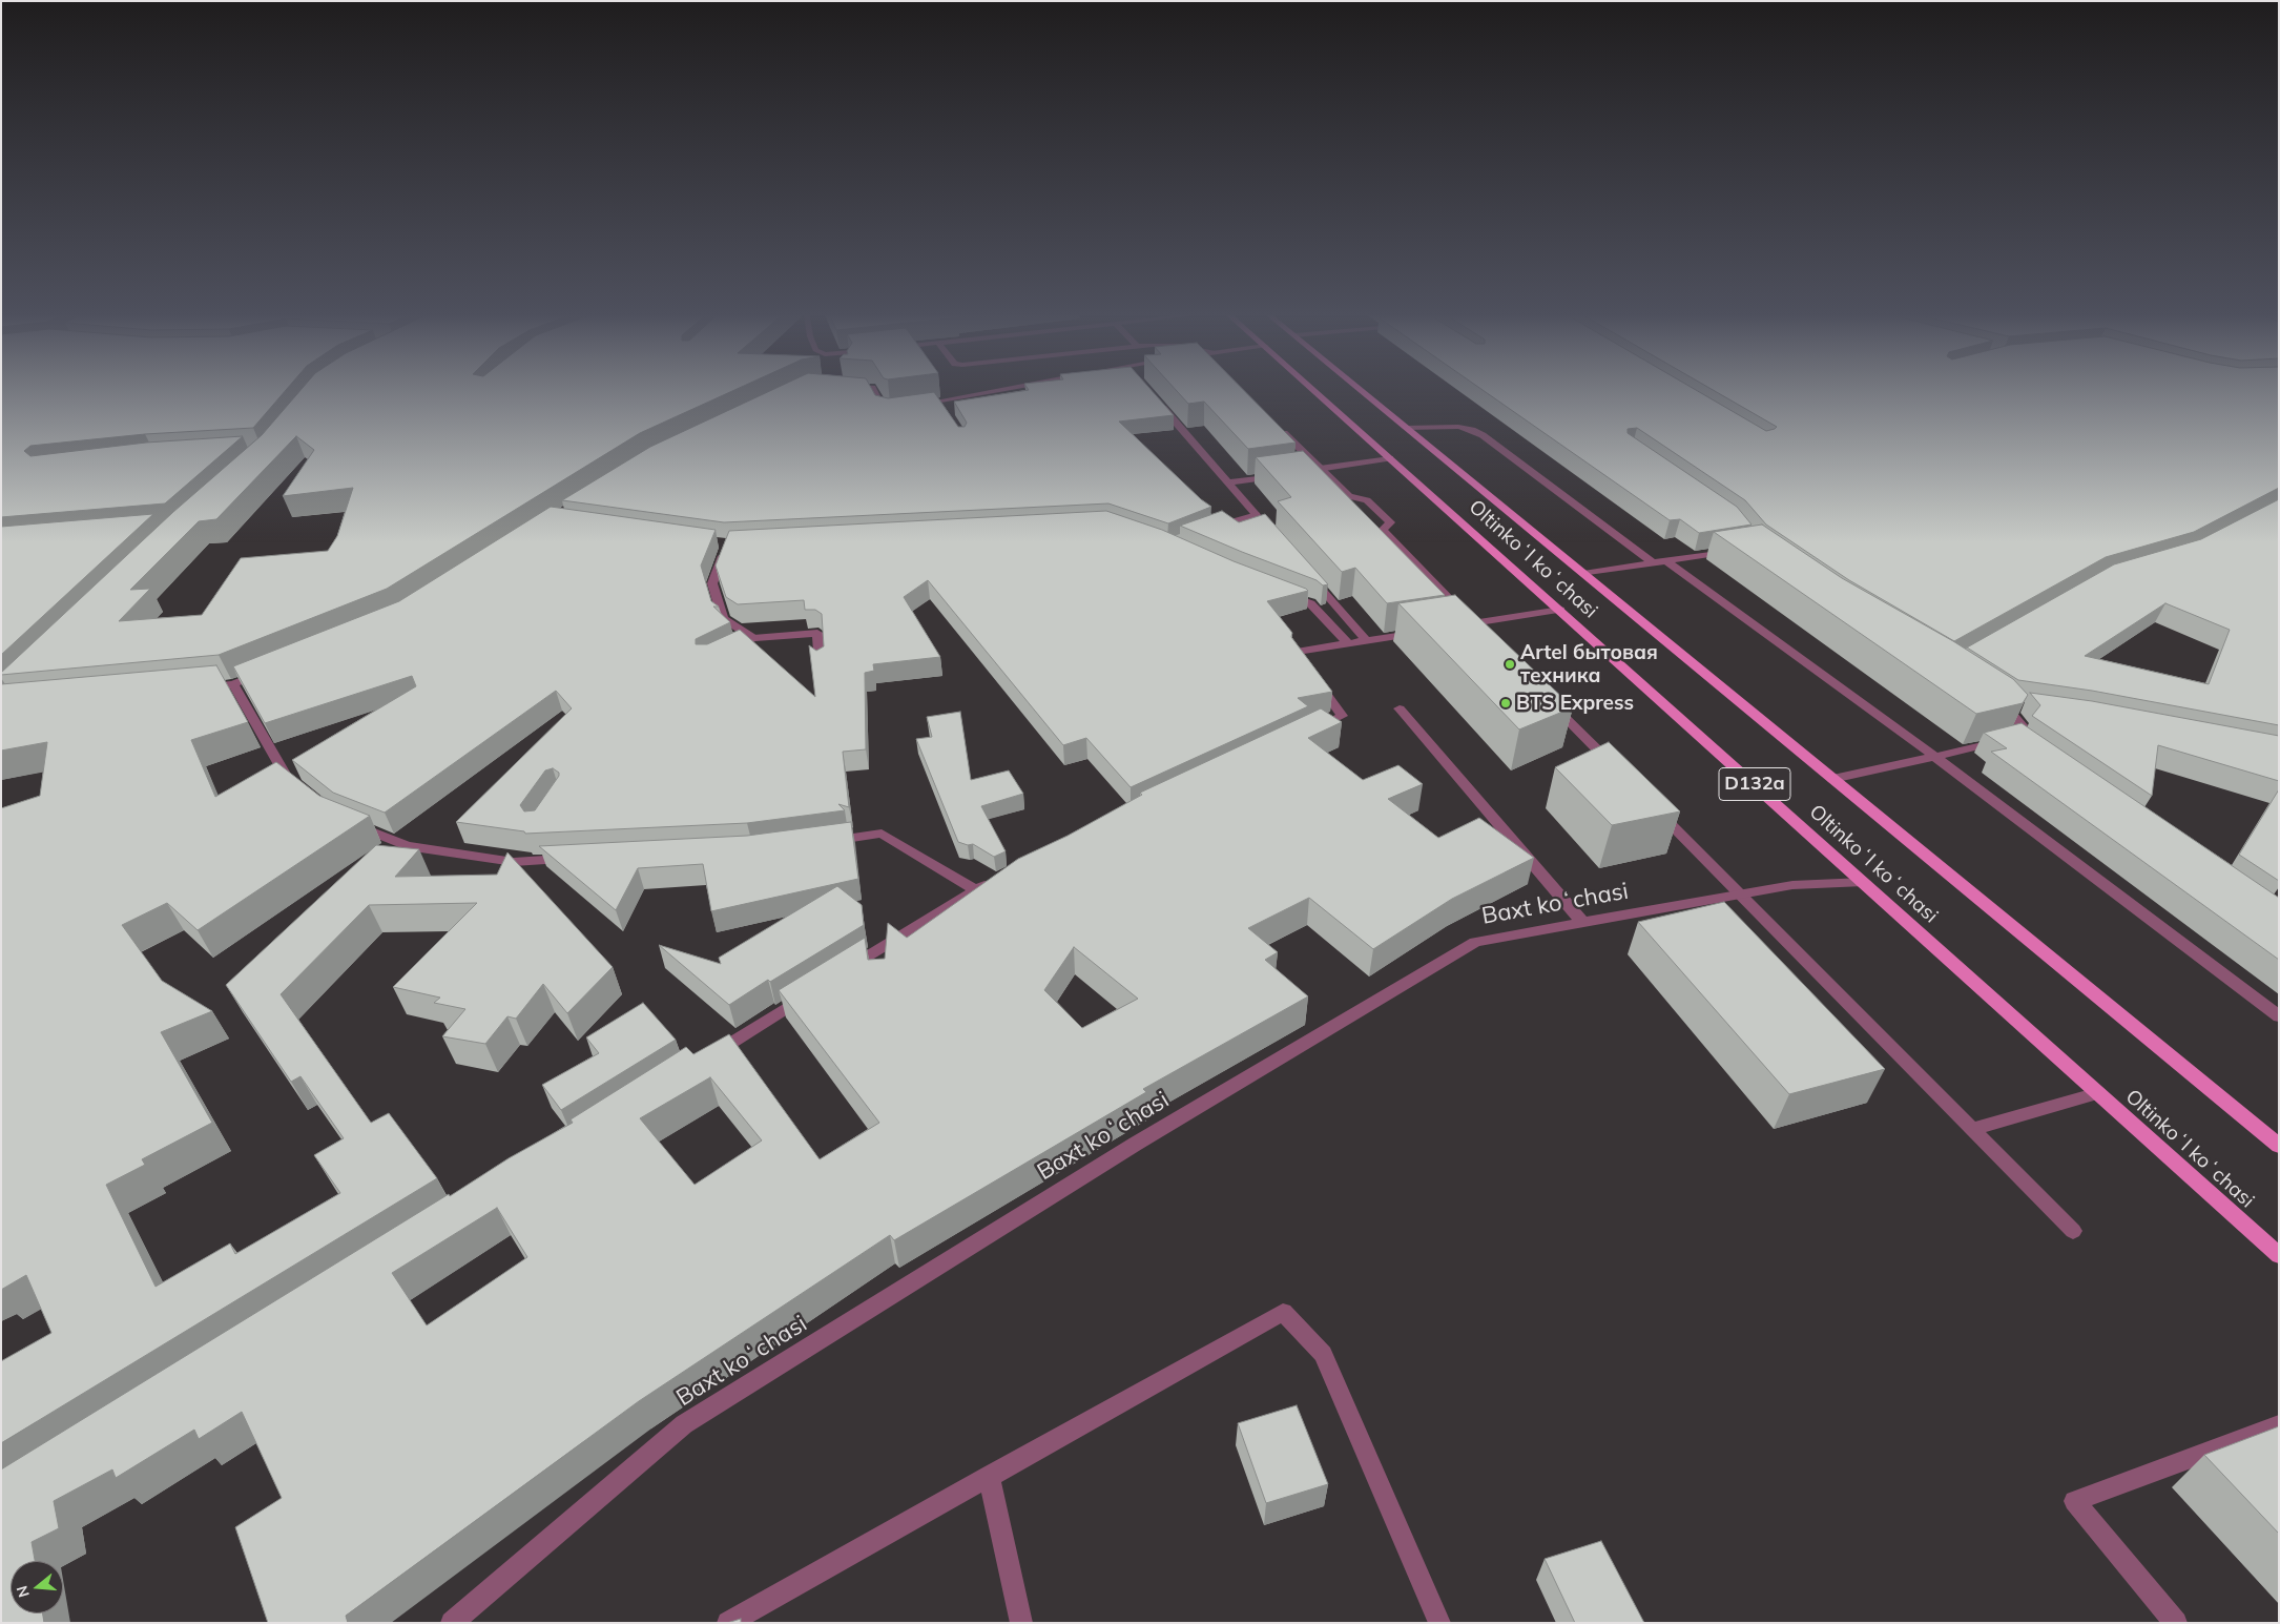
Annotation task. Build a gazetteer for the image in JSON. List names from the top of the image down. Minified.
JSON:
{"streets":{"main road":["Oltinkoʻl koʻchasi","D132a"],"street":["Baxt koʻchasi"]},"crossings":[["Oltinkoʻl koʻchasi","Baxt koʻchasi"]],"places":["Artel бытовая техника","BTS Express"],"north":"left"}
